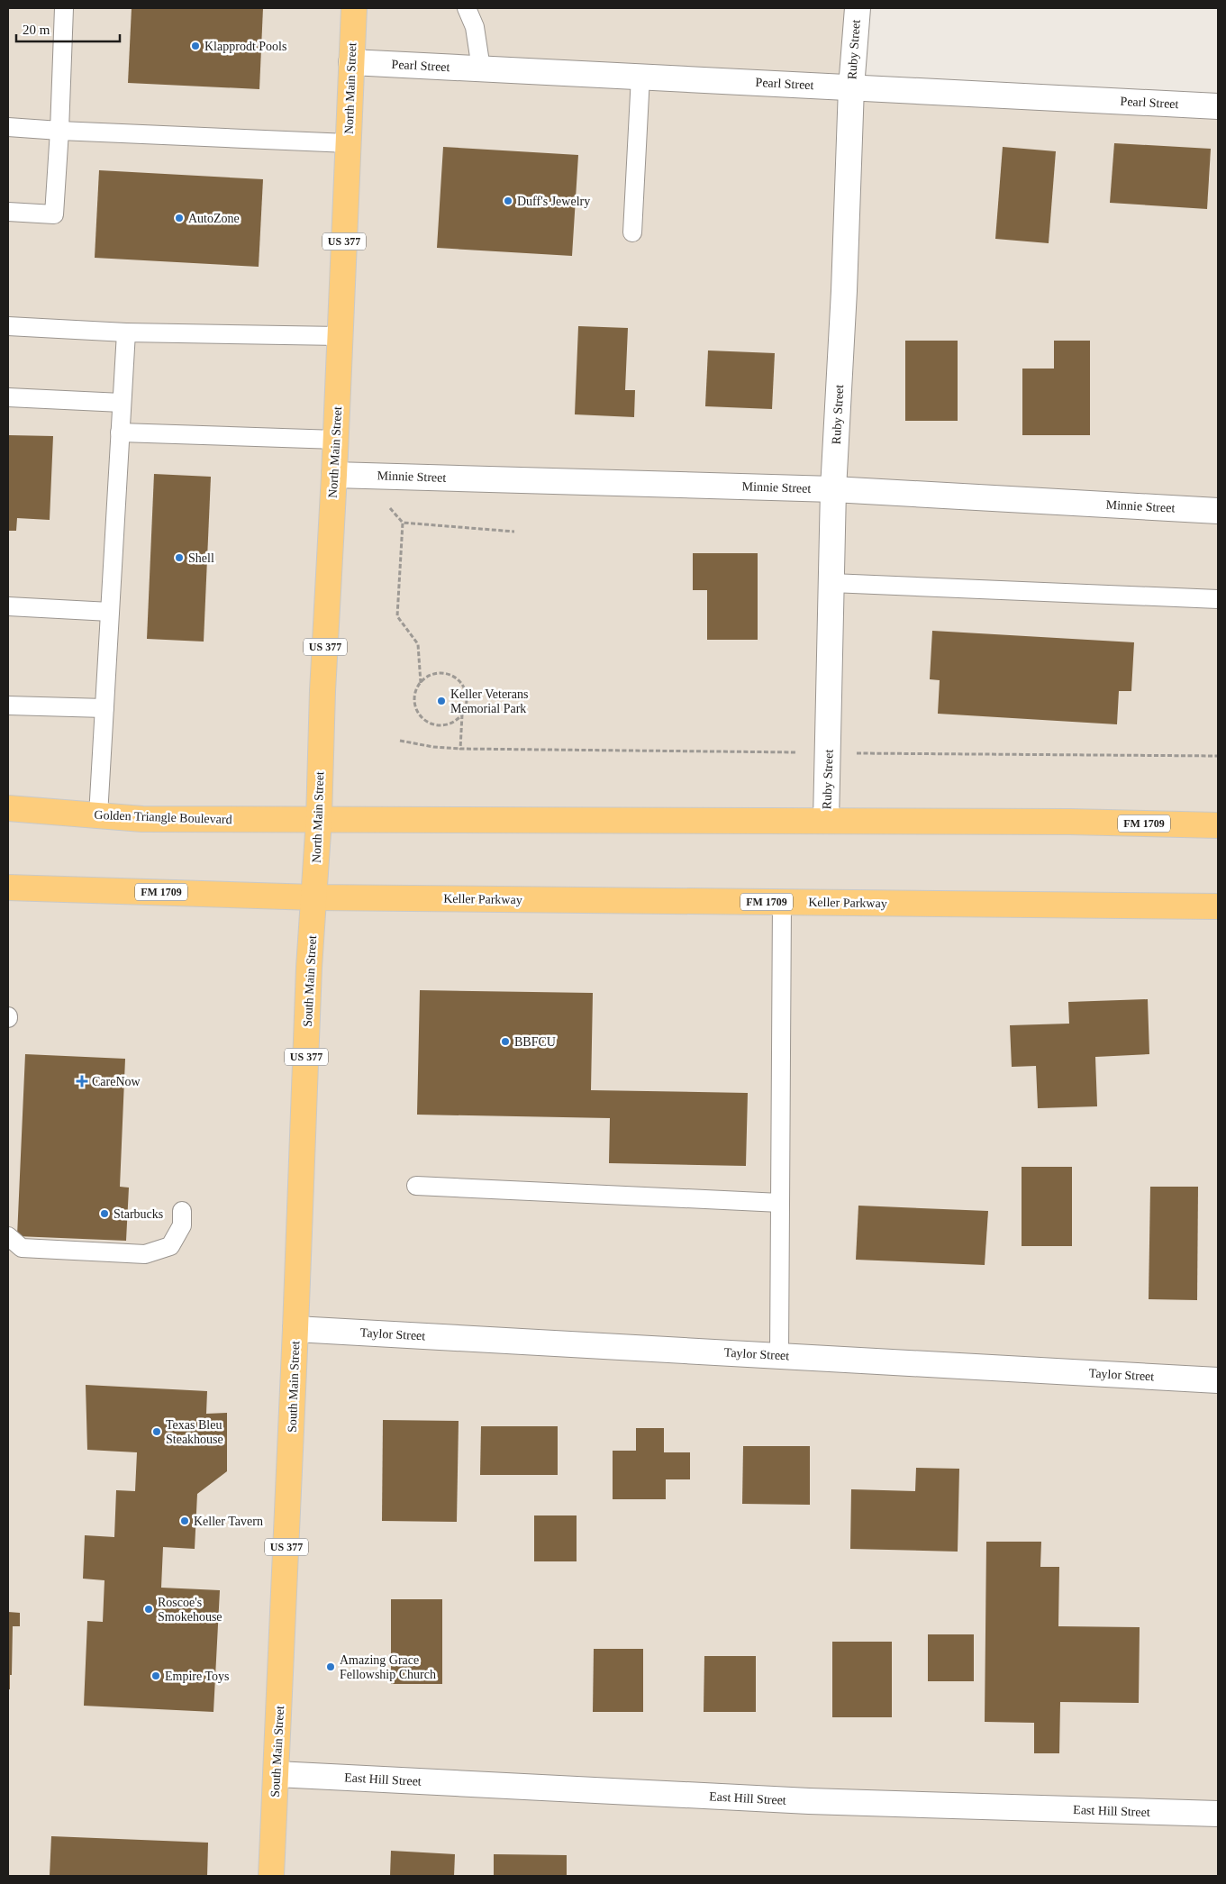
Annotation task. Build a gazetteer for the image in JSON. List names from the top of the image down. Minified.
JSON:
{"streets":{"main road":["North Main Street","US 377","Golden Triangle Boulevard","FM 1709","Keller Parkway","South Main Street"],"street":["Ruby Street","Pearl Street","Minnie Street","Taylor Street","East Hill Street"]},"crossings":[["Ruby Street","Pearl Street"],["Ruby Street","Minnie Street"],["Ruby Street","FM 1709"],["Pearl Street","North Main Street"],["North Main Street","Minnie Street"],["North Main Street","Golden Triangle Boulevard"],["North Main Street","FM 1709"],["North Main Street","Keller Parkway"],["North Main Street","South Main Street"],["Golden Triangle Boulevard","FM 1709"],["FM 1709","Keller Parkway"],["FM 1709","South Main Street"],["Keller Parkway","South Main Street"],["South Main Street","Taylor Street"],["South Main Street","East Hill Street"]],"places":{"other":["Klapprodt Pools","Duff's Jewelry","AutoZone","Shell","Keller Veterans Memorial Park","BBFCU","Starbucks","Texas Bleu Steakhouse","Keller Tavern","Roscoe's Smokehouse","Amazing Grace Fellowship Church","Empire Toys"],"health":["CareNow"]},"scale_bar":"20 m"}
